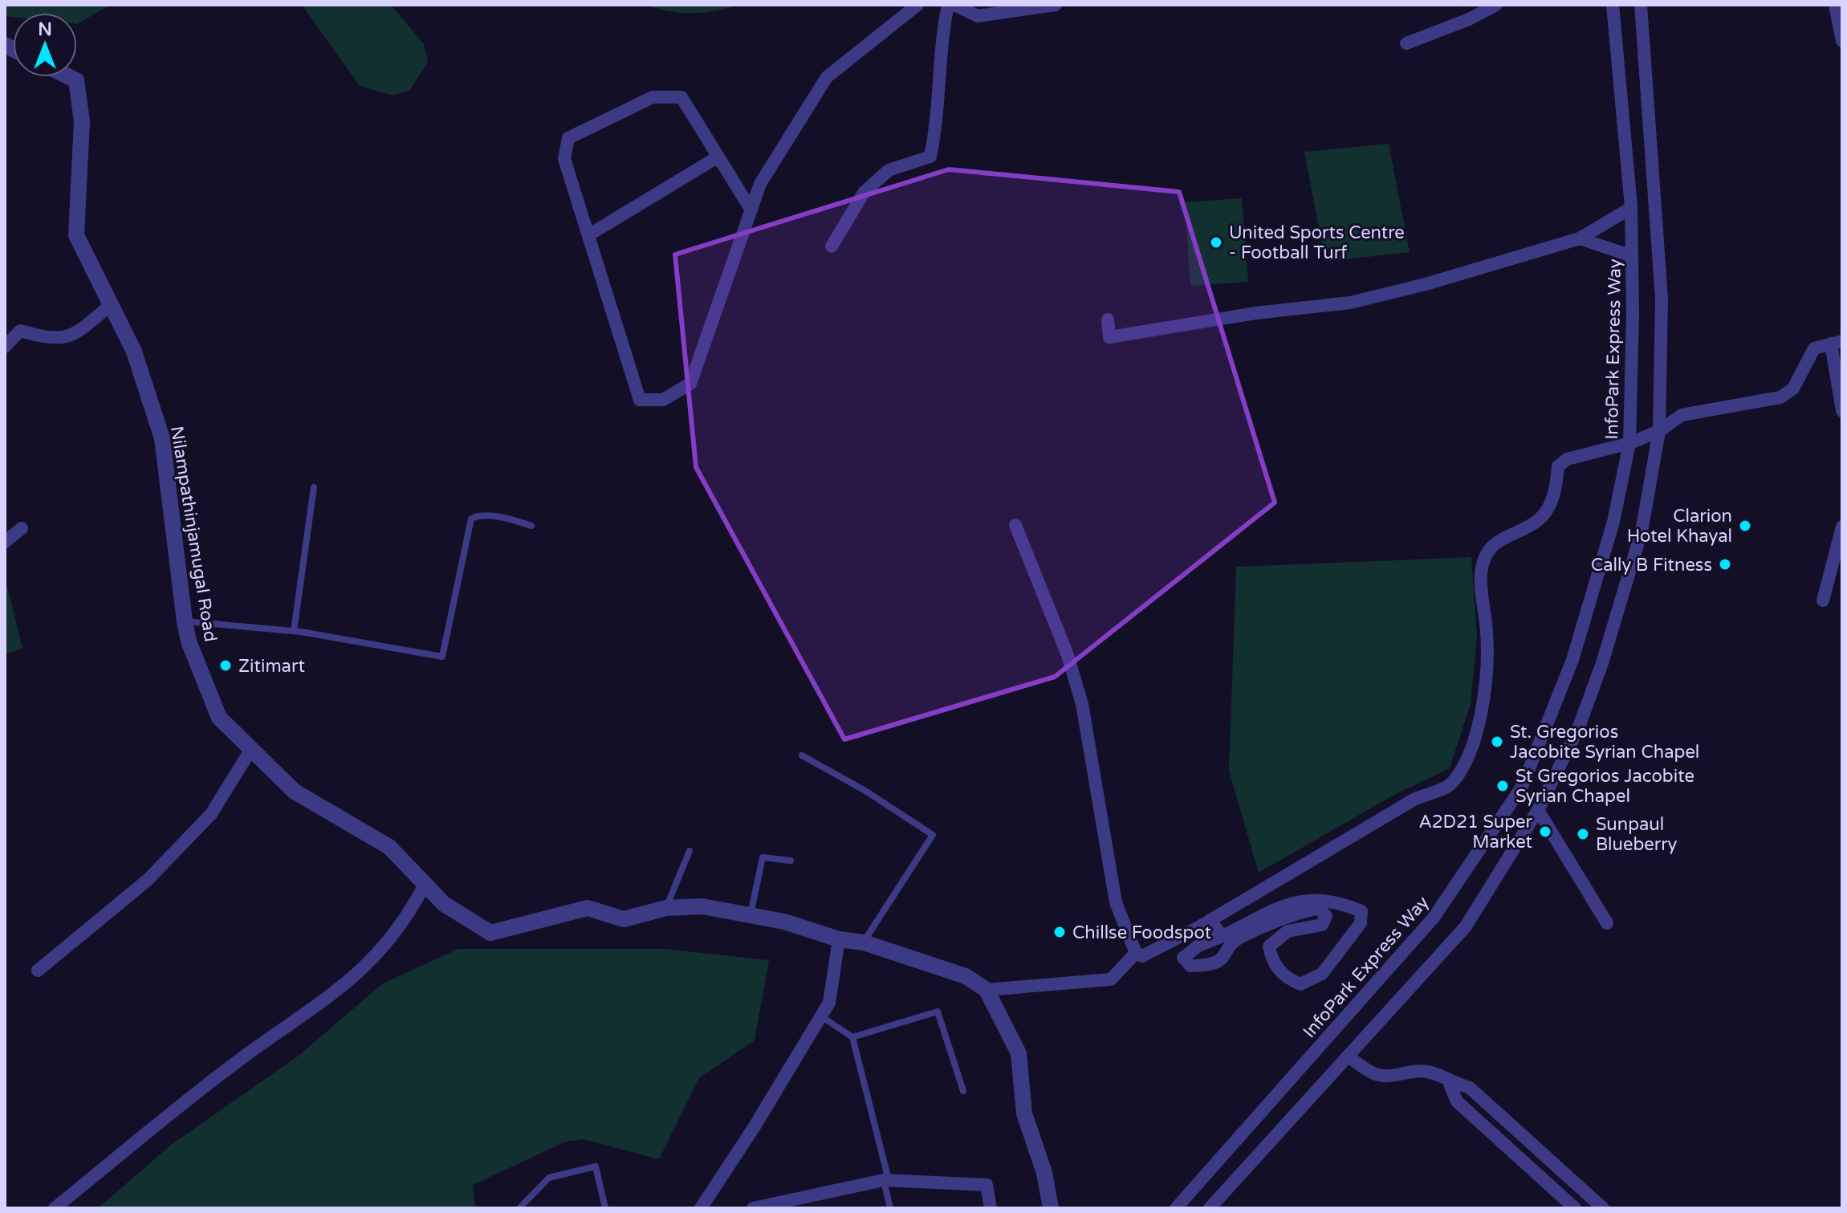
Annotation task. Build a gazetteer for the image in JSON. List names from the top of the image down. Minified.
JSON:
{"streets":{"street":["InfoPark Express Way","Nilampathinjamugal Road"]},"places":["United Sports Centre - Football Turf","Clarion Hotel Khayal","Cally B Fitness","Zitimart","St. Gregorios Jacobite Syrian Chapel","St Gregorios Jacobite Syrian Chapel","A2D21 Super Market","Sunpaul Blueberry","Chillse Foodspot"],"north":"top"}
